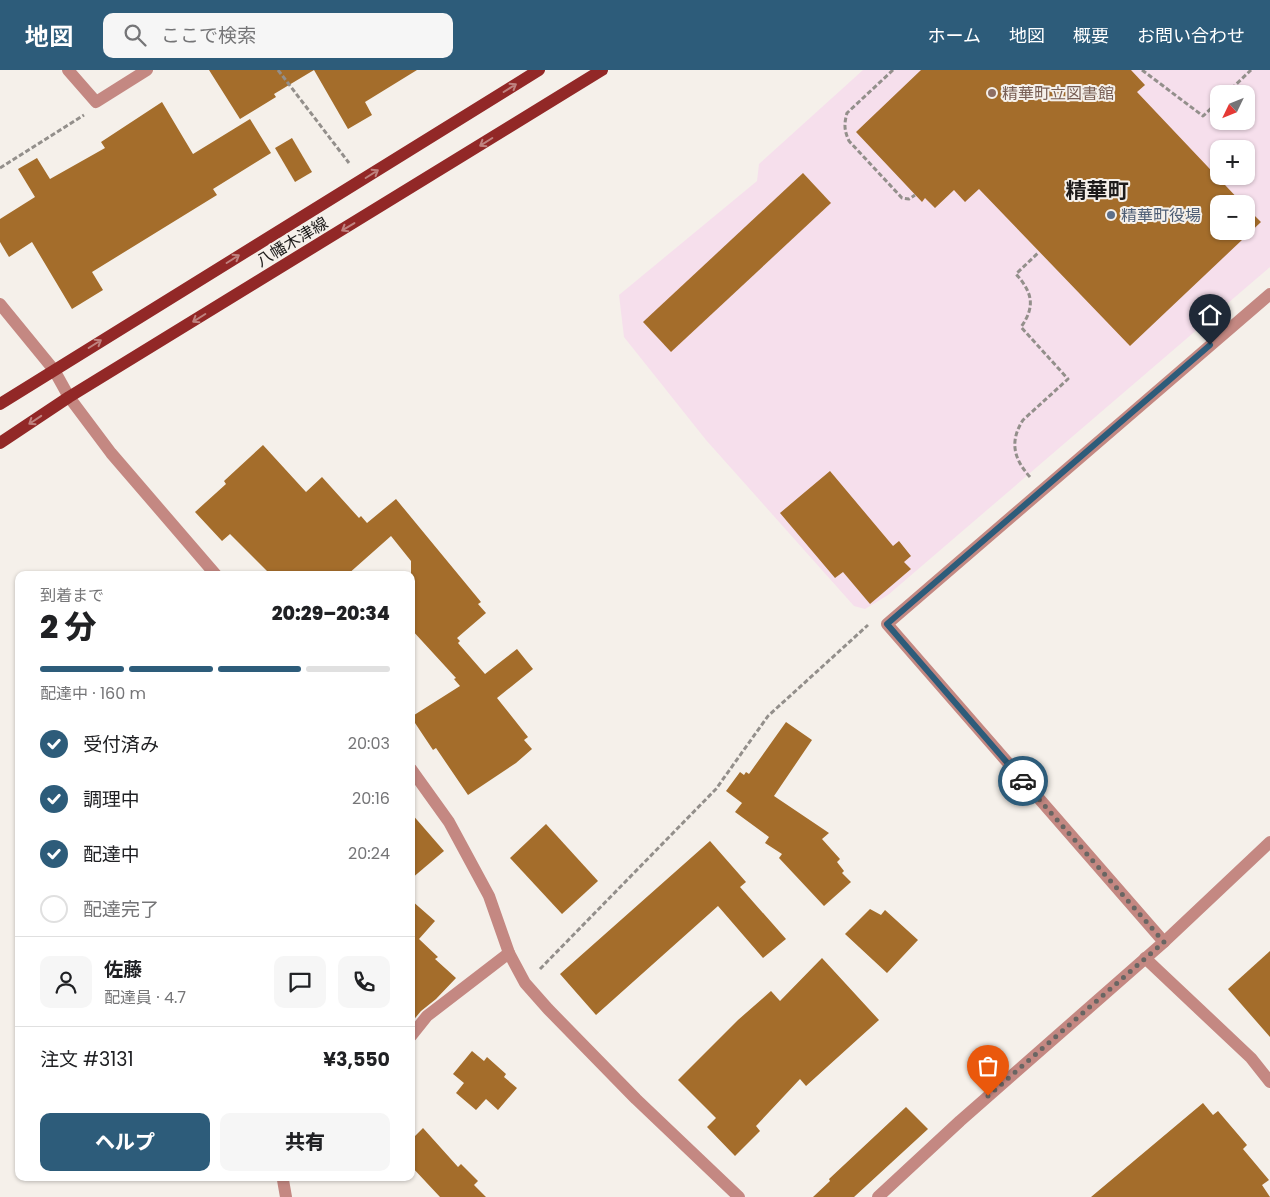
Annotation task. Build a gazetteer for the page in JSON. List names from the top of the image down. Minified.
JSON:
{"streets":{"main road":["八幡木津線"]},"districts":["精華町"],"places":["精華町立図書館","精華町役場"],"north":"bottom left","page":{"header":"地図","search":"ここで検索","nav":["ホーム","地図","概要","お問い合わせ"],"map_buttons":["+","−"],"heading":["2 分","到着まで","20:29–20:34"],"panel":["佐藤","配達員 · 4.7","注文 #3131","¥3,550"],"bar":"配達中 · 160 m","list":[["受付済み","20:03"],["調理中","20:16"],["配達中","20:24"],"配達完了"],"buttons":["ヘルプ","共有"]}}
